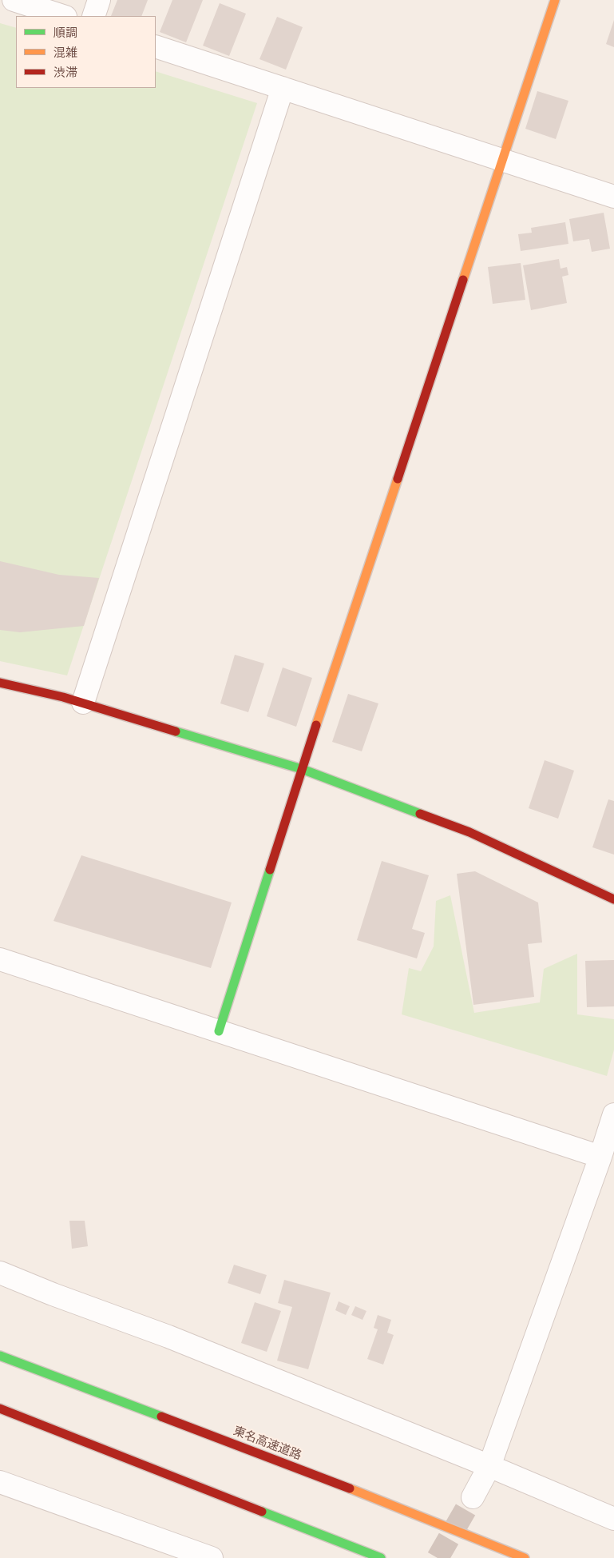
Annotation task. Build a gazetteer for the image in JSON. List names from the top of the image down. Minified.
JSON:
{"streets":{"main road":["東名高速道路"]},"legend":["順調","混雑","渋滞"]}
